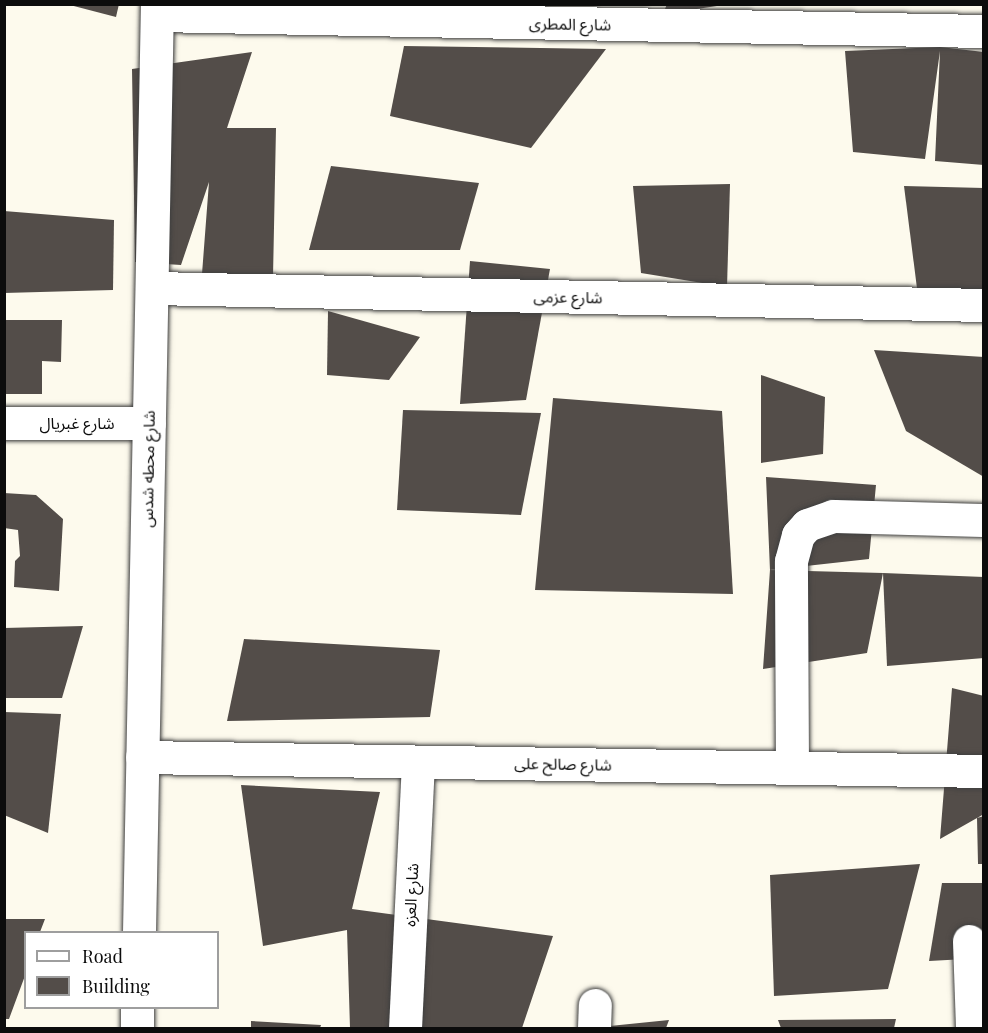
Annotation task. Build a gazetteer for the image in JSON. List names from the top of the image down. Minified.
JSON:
{"streets":{"street":["شارع المطرى","شارع عزمى","شارع غبريال","شارع محطه شدس","شارع صالح على","شارع العزه"]},"crossings":[["شارع المطرى","شارع محطه شدس"],["شارع عزمى","شارع محطه شدس"],["شارع غبريال","شارع محطه شدس"],["شارع محطه شدس","شارع صالح على"],["شارع صالح على","شارع العزه"]],"legend":["Road","Building"]}
